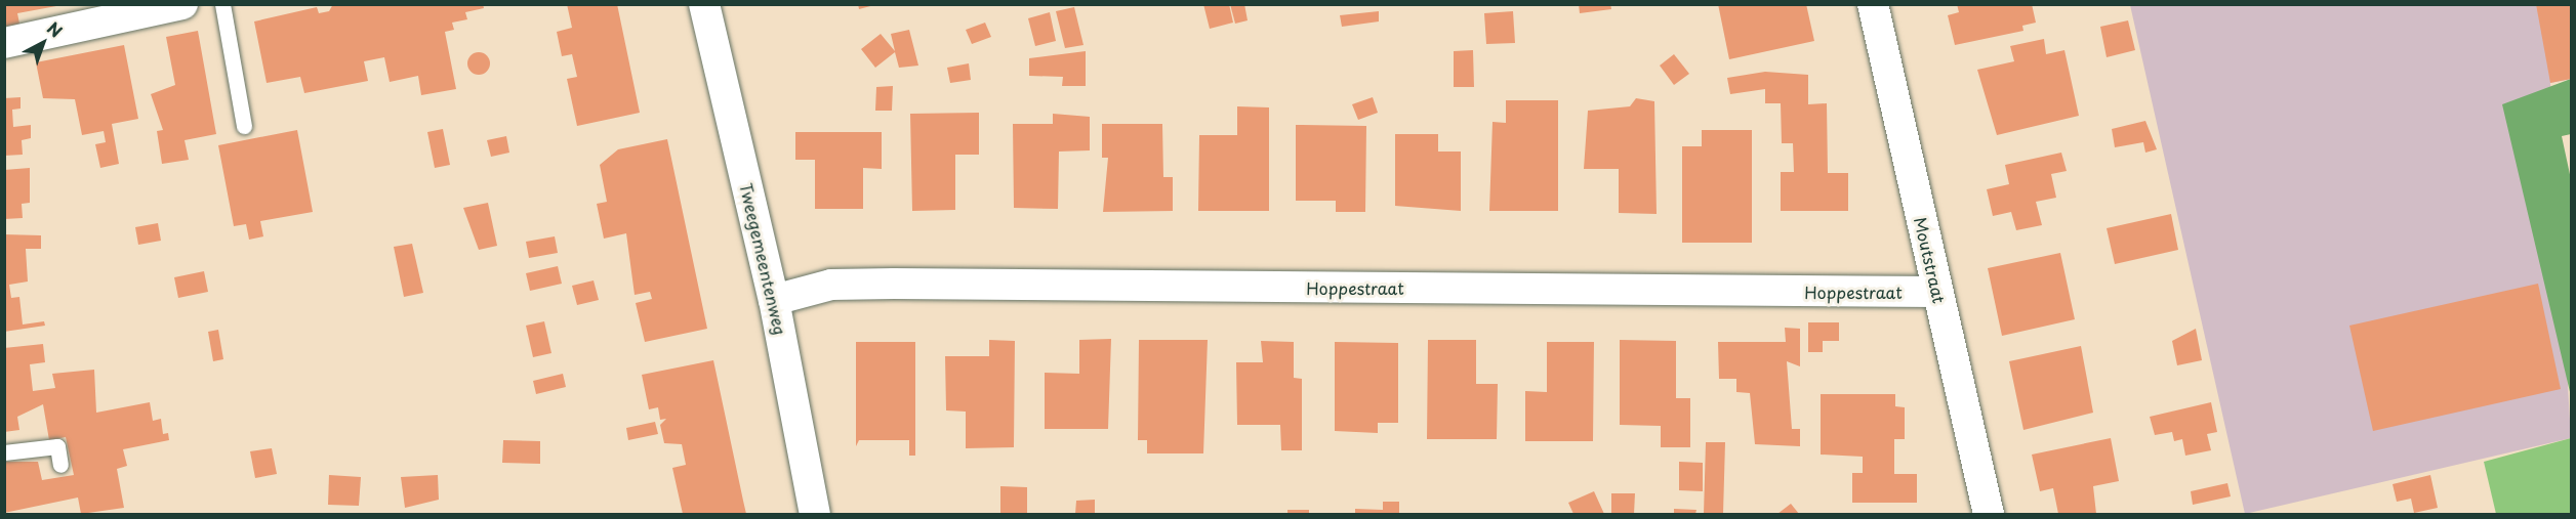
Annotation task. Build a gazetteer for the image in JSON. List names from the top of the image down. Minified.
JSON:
{"streets":{"street":["Tweegemeentenweg","Moutstraat","Hoppestraat"]},"crossings":[["Tweegemeentenweg","Hoppestraat"],["Moutstraat","Hoppestraat"]],"north":"top right"}
